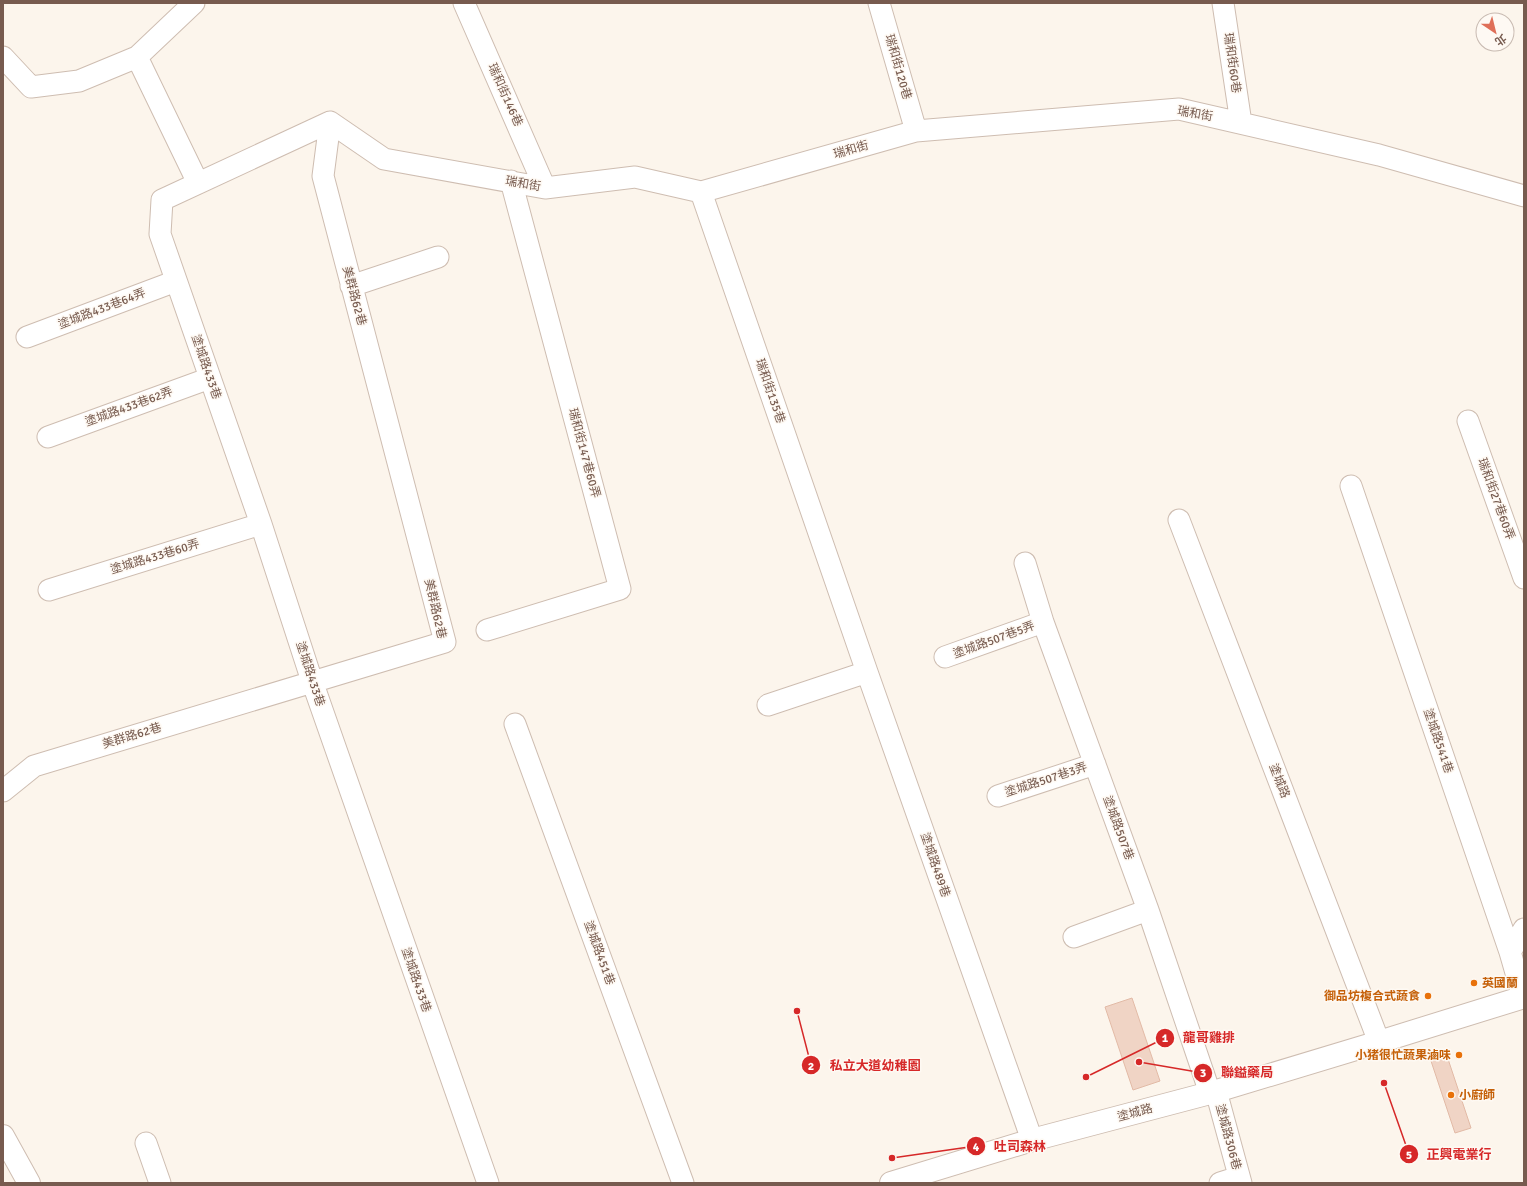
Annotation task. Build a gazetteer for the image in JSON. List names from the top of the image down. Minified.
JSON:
{"streets":{"street":["瑞和街60巷","瑞和街120巷","瑞和街146巷","瑞和街","美群路62巷","塗城路433巷64弄","塗城路433巷","瑞和街135巷","塗城路433巷62弄","瑞和街147巷60弄","瑞和街27巷60弄","塗城路433巷60弄","塗城路507巷5弄","塗城路541巷","塗城路507巷3弄","塗城路","塗城路507巷","塗城路489巷","塗城路451巷","塗城路306巷"]},"crossings":[["瑞和街60巷","瑞和街"],["瑞和街120巷","瑞和街"],["瑞和街146巷","瑞和街"],["瑞和街","美群路62巷"],["瑞和街","瑞和街135巷"],["瑞和街","瑞和街147巷60弄"],["美群路62巷","塗城路433巷"],["塗城路433巷64弄","塗城路433巷"],["塗城路433巷","塗城路433巷62弄"],["塗城路433巷","塗城路433巷60弄"],["瑞和街135巷","塗城路489巷"],["塗城路507巷5弄","塗城路507巷"],["塗城路541巷","塗城路"],["塗城路507巷3弄","塗城路507巷"],["塗城路","塗城路507巷"],["塗城路","塗城路489巷"],["塗城路","塗城路306巷"],["塗城路507巷","塗城路306巷"]],"places":["英國蘭","御品坊複合式蔬食","私立大道幼稚園","小猪很忙蔬果滷味","聯鎰藥局","龍哥雞排","正興電業行","小廚師","吐司森林"],"north":"bottom right"}
